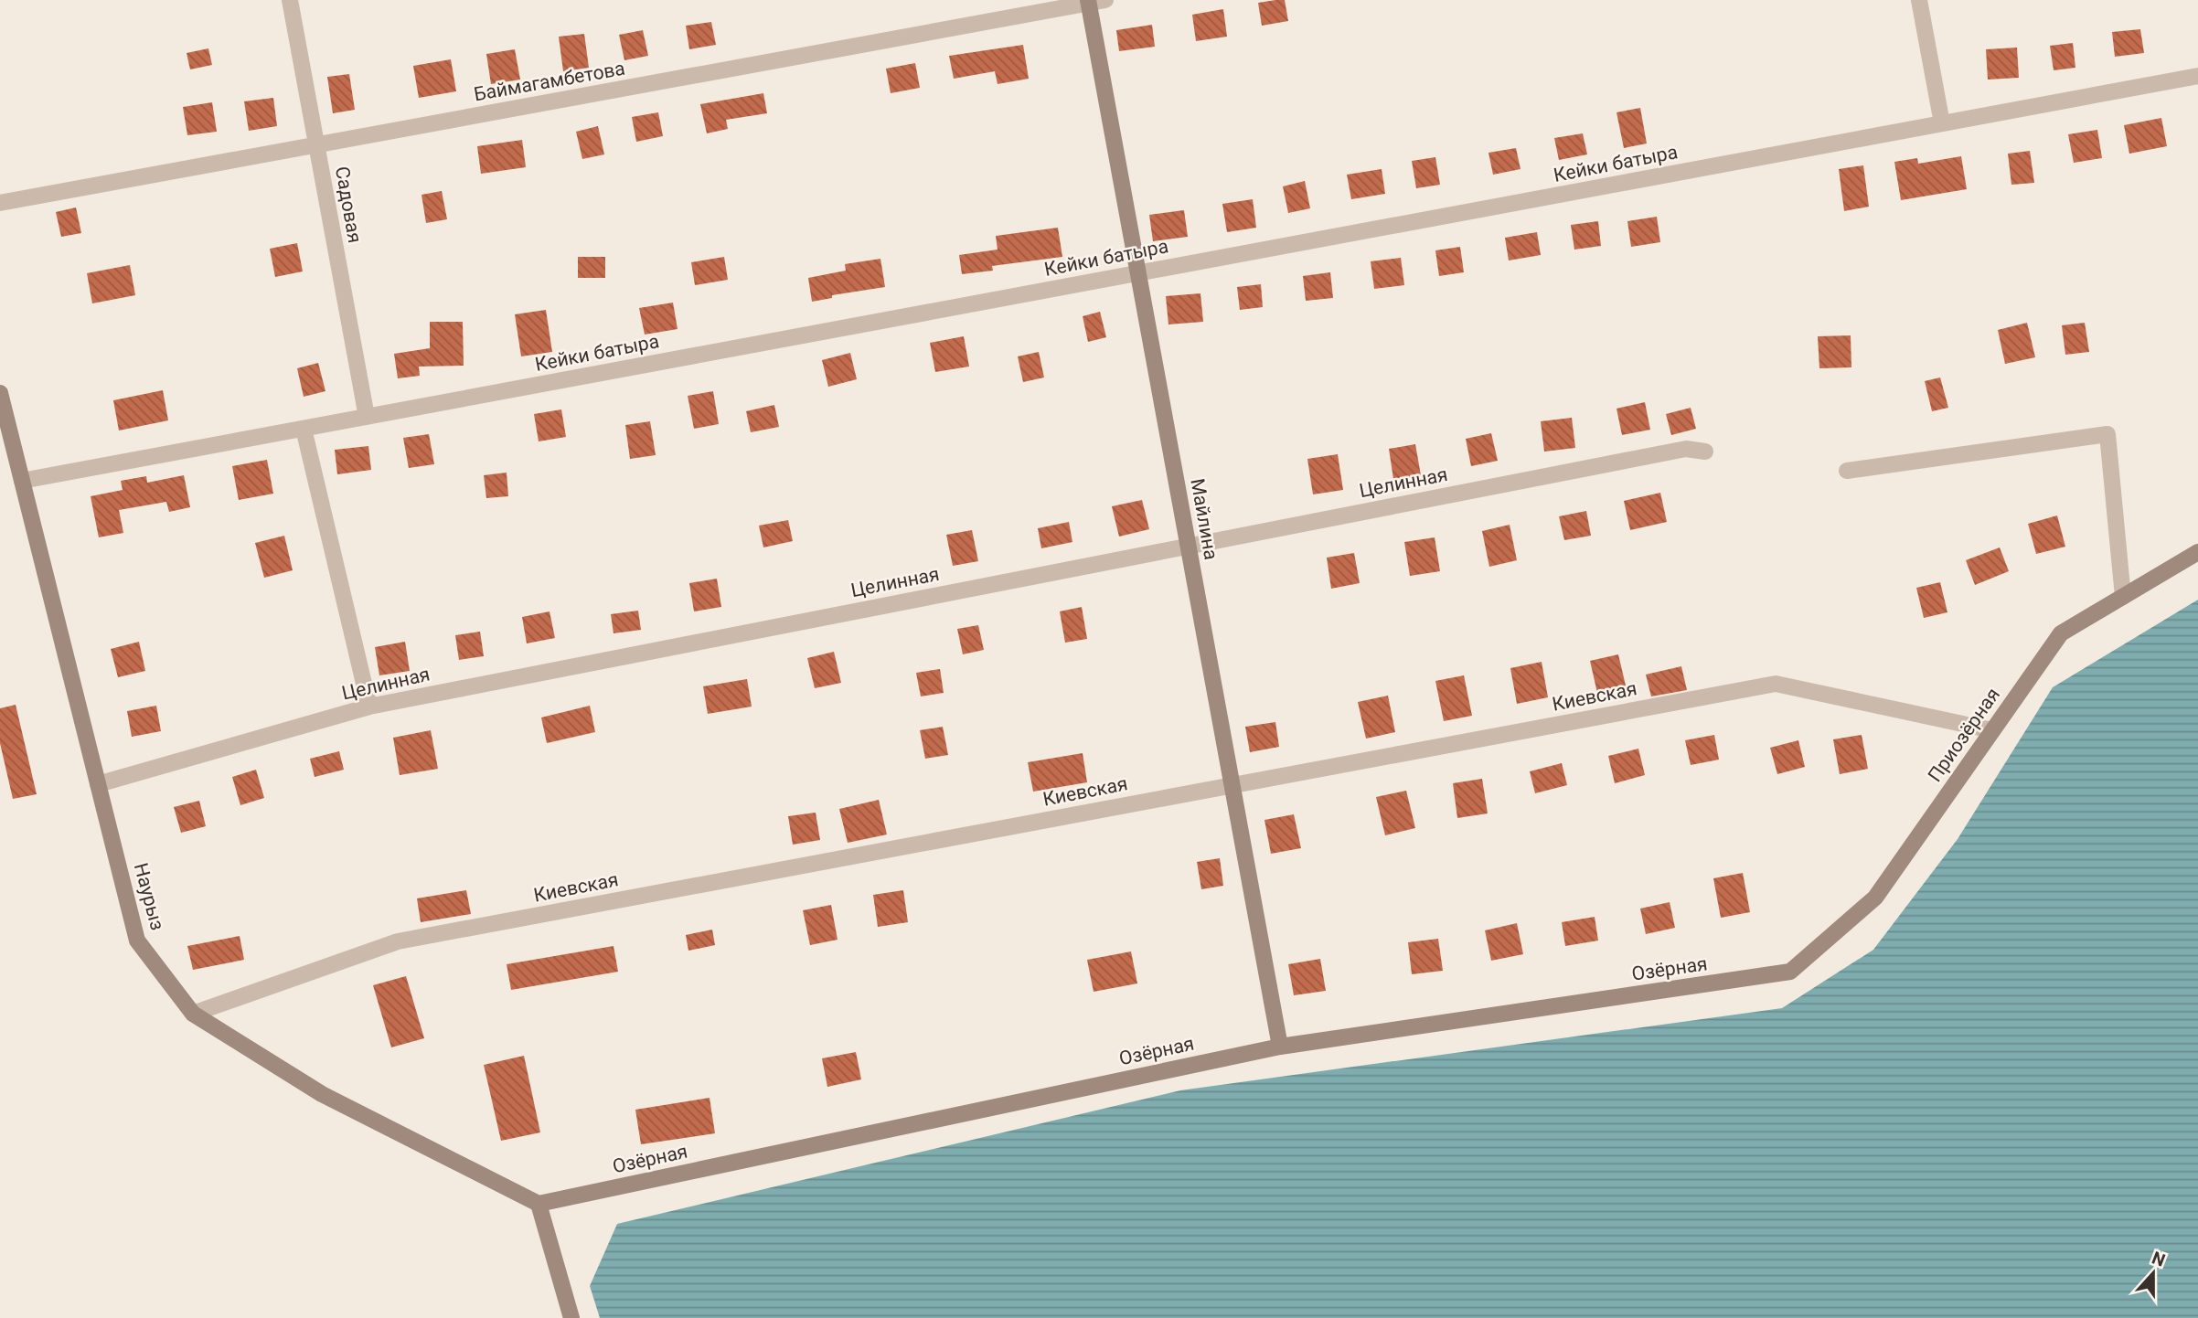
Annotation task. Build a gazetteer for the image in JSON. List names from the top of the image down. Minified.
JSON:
{"streets":{"street":["Баймагамбетова","Кейки батыра","Садовая","Целинная","Майлина","Киевская","Приозёрная","Наурыз","Озёрная"]},"crossings":[["Баймагамбетова","Садовая"],["Баймагамбетова","Майлина"],["Кейки батыра","Садовая"],["Кейки батыра","Майлина"],["Кейки батыра","Наурыз"],["Целинная","Майлина"],["Целинная","Наурыз"],["Майлина","Киевская"],["Майлина","Озёрная"],["Киевская","Приозёрная"],["Киевская","Наурыз"],["Приозёрная","Озёрная"],["Наурыз","Озёрная"]],"north":"top"}
